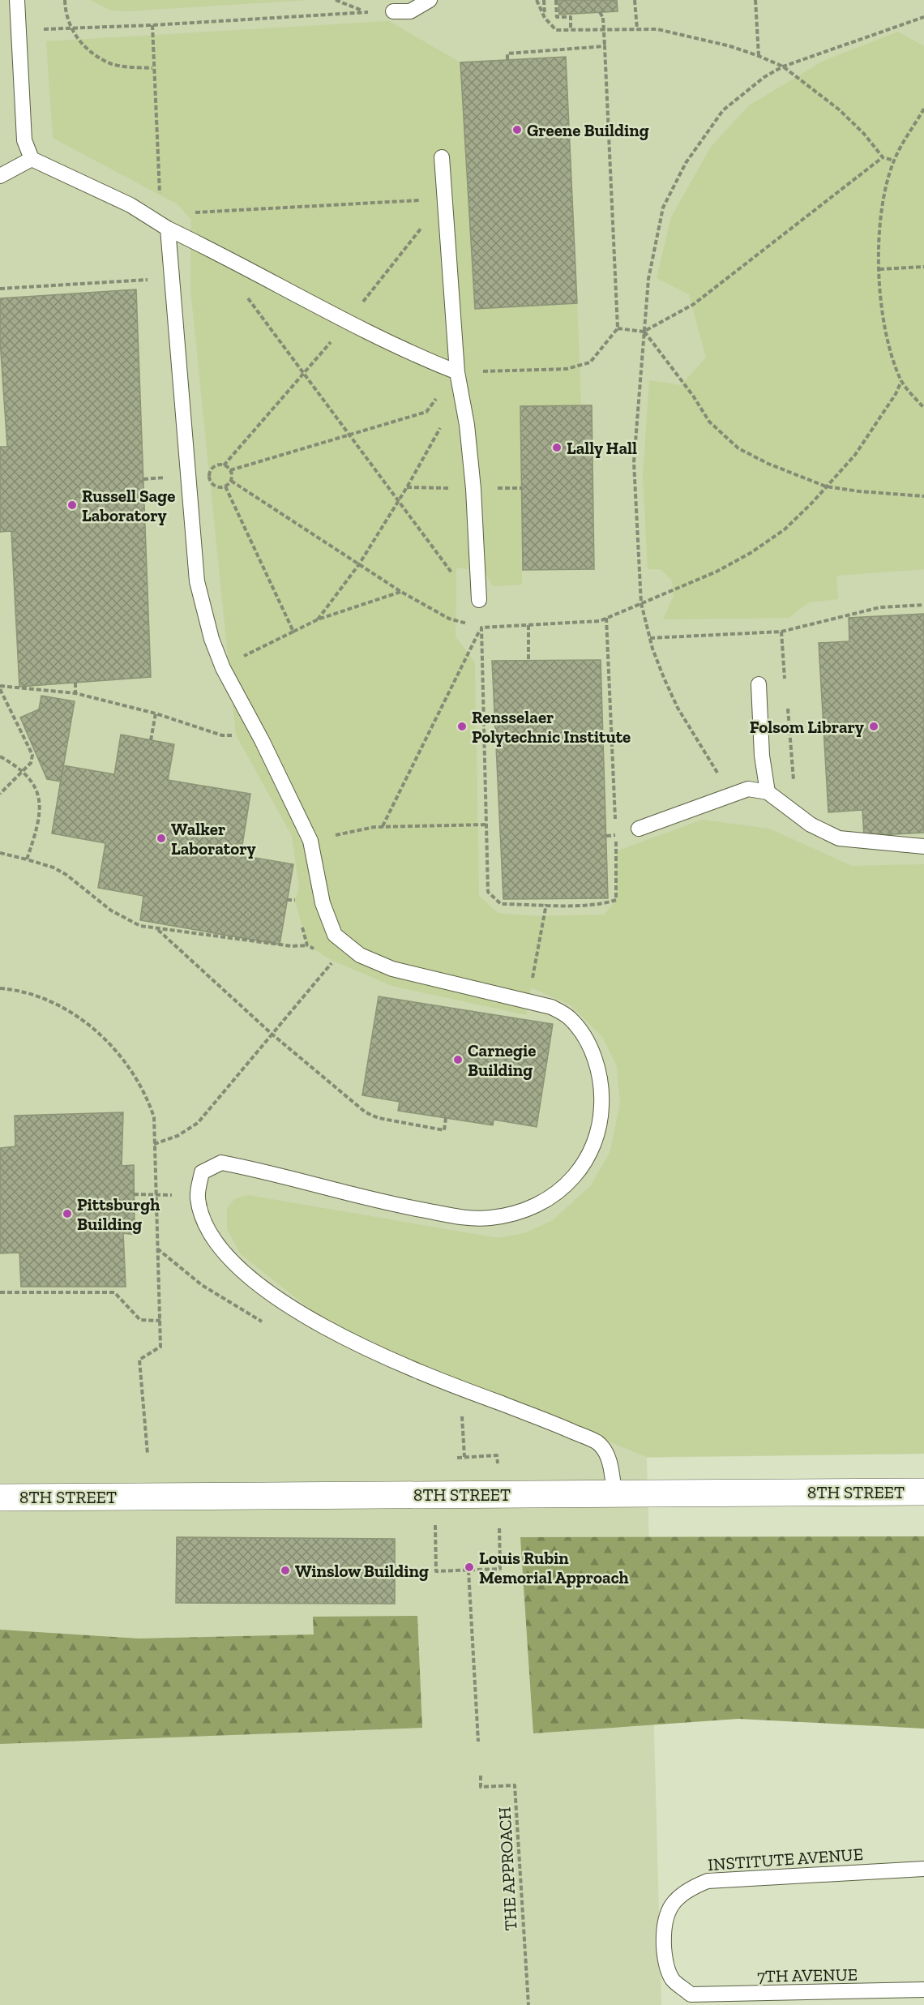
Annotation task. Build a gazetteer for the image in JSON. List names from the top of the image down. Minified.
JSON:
{"streets":{"street":["8TH STREET"],"lane":["INSTITUTE AVENUE","7TH AVENUE"],"path":["THE APPROACH"]},"crossings":[["INSTITUTE AVENUE","7TH AVENUE"]],"places":["Greene Building","Lally Hall","Russell Sage Laboratory","Rensselaer Polytechnic Institute","Folsom Library","Walker Laboratory","Carnegie Building","Pittsburgh Building","Louis Rubin Memorial Approach","Winslow Building"]}
